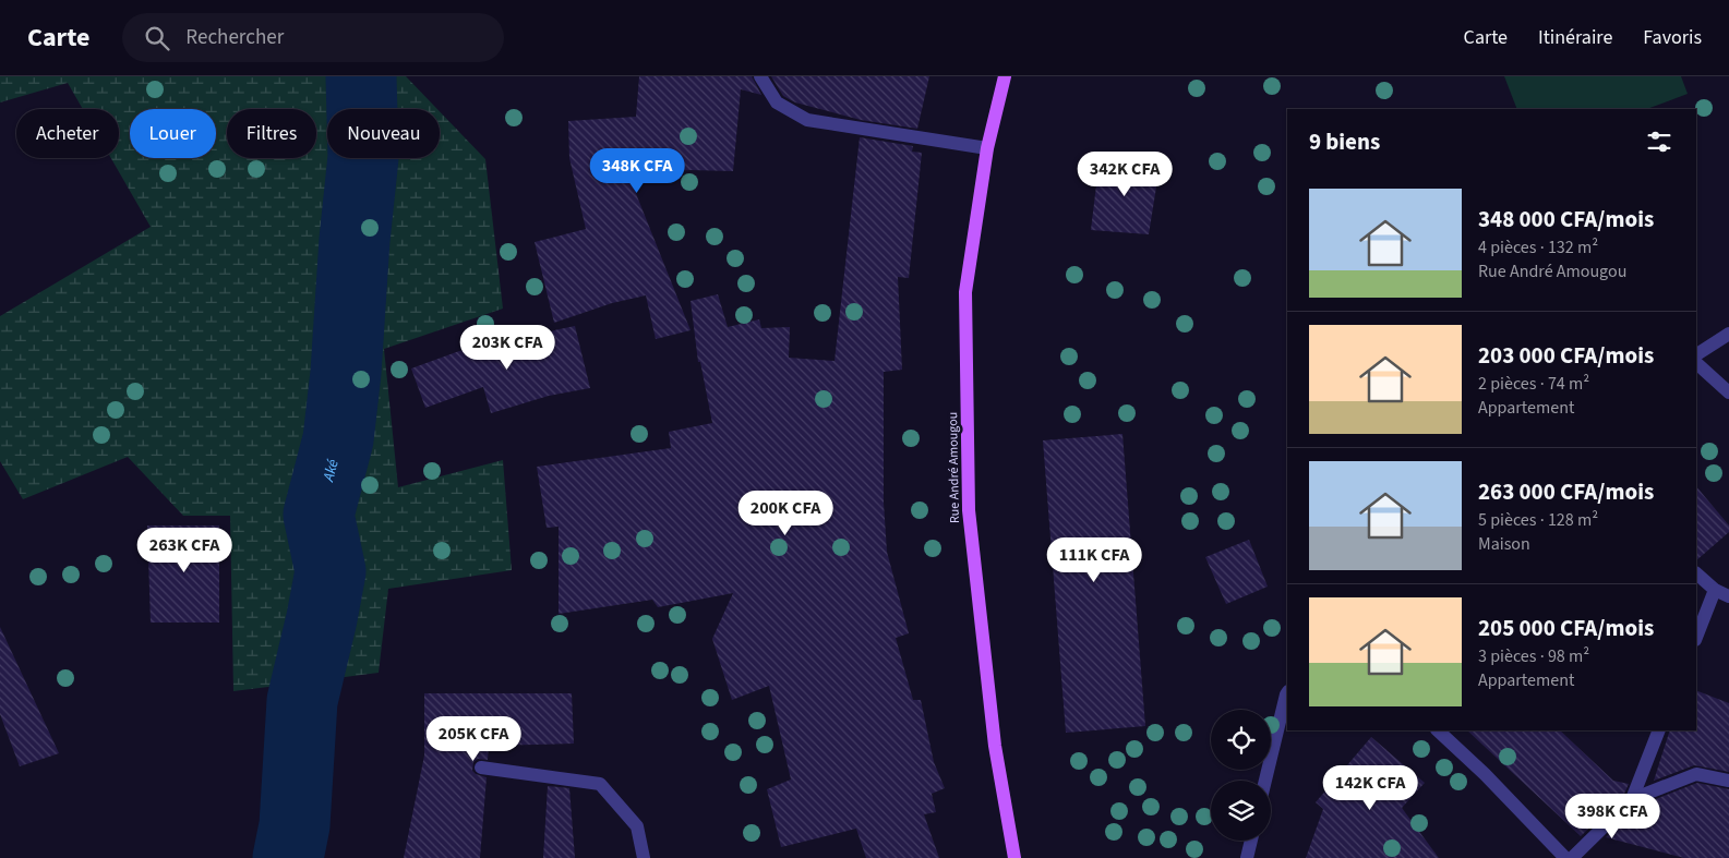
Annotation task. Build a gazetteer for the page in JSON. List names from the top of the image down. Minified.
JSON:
{"streets":{"main road":["Rue André Amougou"]},"water":["Aké"],"page":{"header":"Carte","search":"Rechercher","nav":["Carte","Itinéraire","Favoris"],"chip":["Acheter","Louer","Filtres","Nouveau"],"heading":"9 biens","price":["348K CFA","342K CFA","203K CFA","200K CFA","263K CFA","111K CFA","205K CFA","142K CFA","398K CFA"],"list":[{"name":"348 000 CFA/mois","note":"4 pièces · 132 m² · Rue André Amougou"},{"name":"203 000 CFA/mois","note":"2 pièces · 74 m² · Appartement"},{"name":"263 000 CFA/mois","note":"5 pièces · 128 m² · Maison"},{"name":"205 000 CFA/mois","note":"3 pièces · 98 m² · Appartement"}]}}
